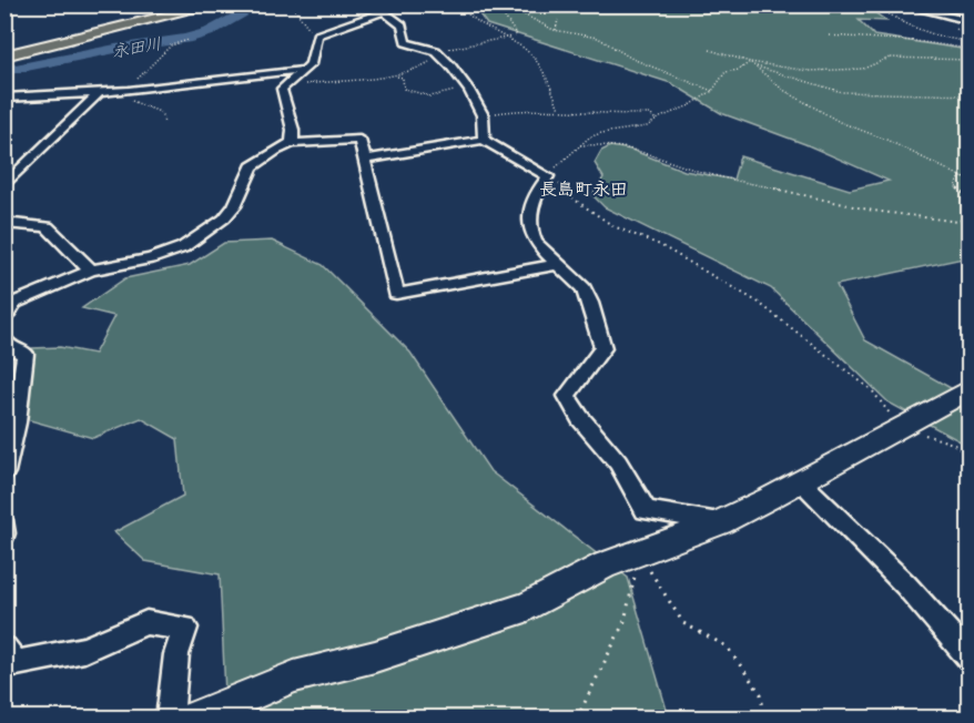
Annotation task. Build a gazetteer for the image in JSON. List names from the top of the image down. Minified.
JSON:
{"districts":["長島町永田"],"water":["永田川"]}
